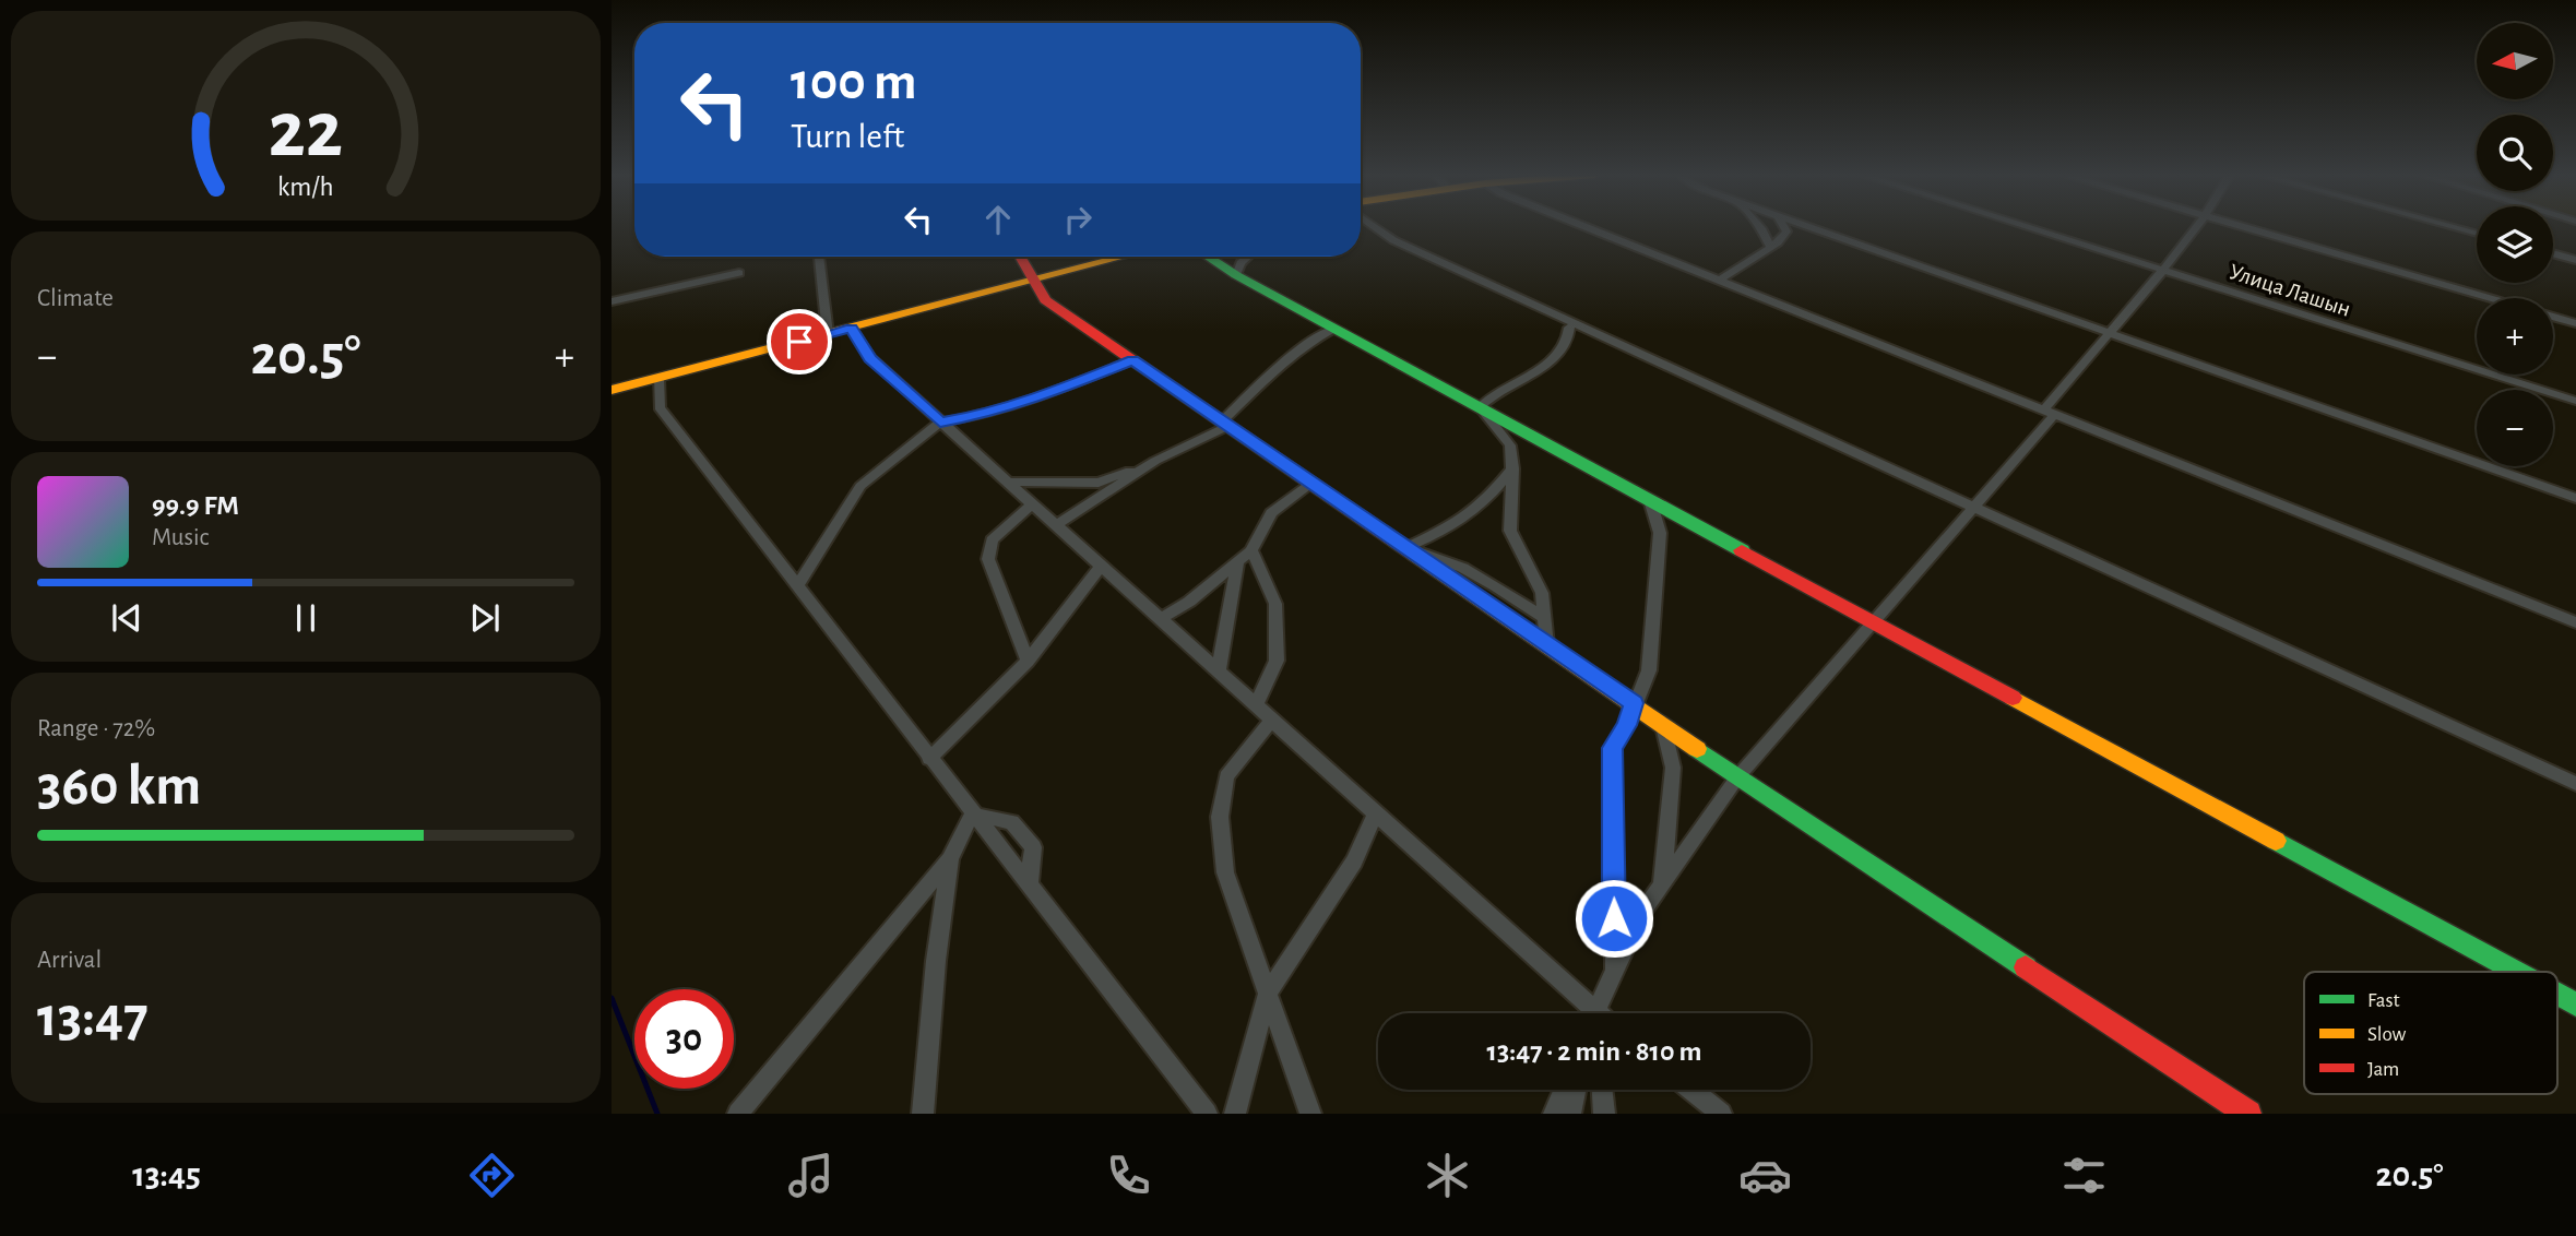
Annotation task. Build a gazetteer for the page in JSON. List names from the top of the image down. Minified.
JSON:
{"streets":{"street":["Улица Лашын"]},"legend":["Fast","Slow","Jam"],"north":"left","page":{"map_buttons":["+","−"],"turn":["100 m","Turn left"],"tile":["Climate",["Range · 72%","360 km"],["Arrival","13:47"]],"heat":["−","20.5°","+"],"song":["99.9 FM","Music"],"limit":"30","trip":"13:47 · 2 min · 810 m","tabs":["13:45","20.5°"],"gauge":["22","km/h"]}}
